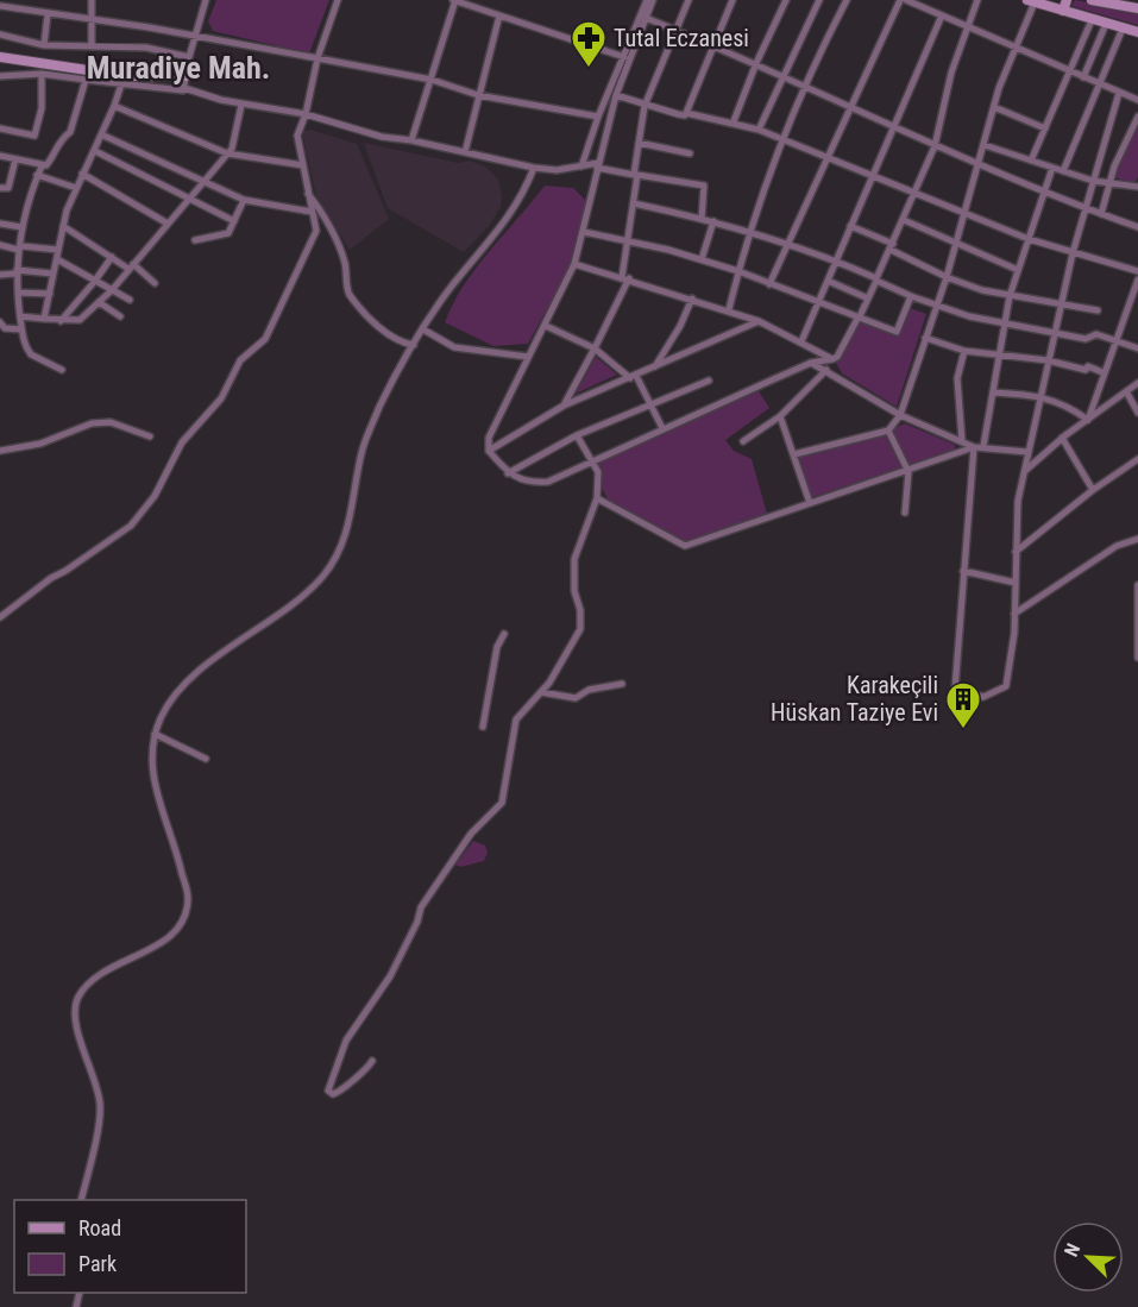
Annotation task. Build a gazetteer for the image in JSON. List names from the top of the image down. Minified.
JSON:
{"districts":["Muradiye Mah."],"places":{"pharmacy":["Tutal Eczanesi"],"building":["Karakeçili Hüskan Taziye Evi"]},"legend":["Road","Park"],"north":"top left"}
